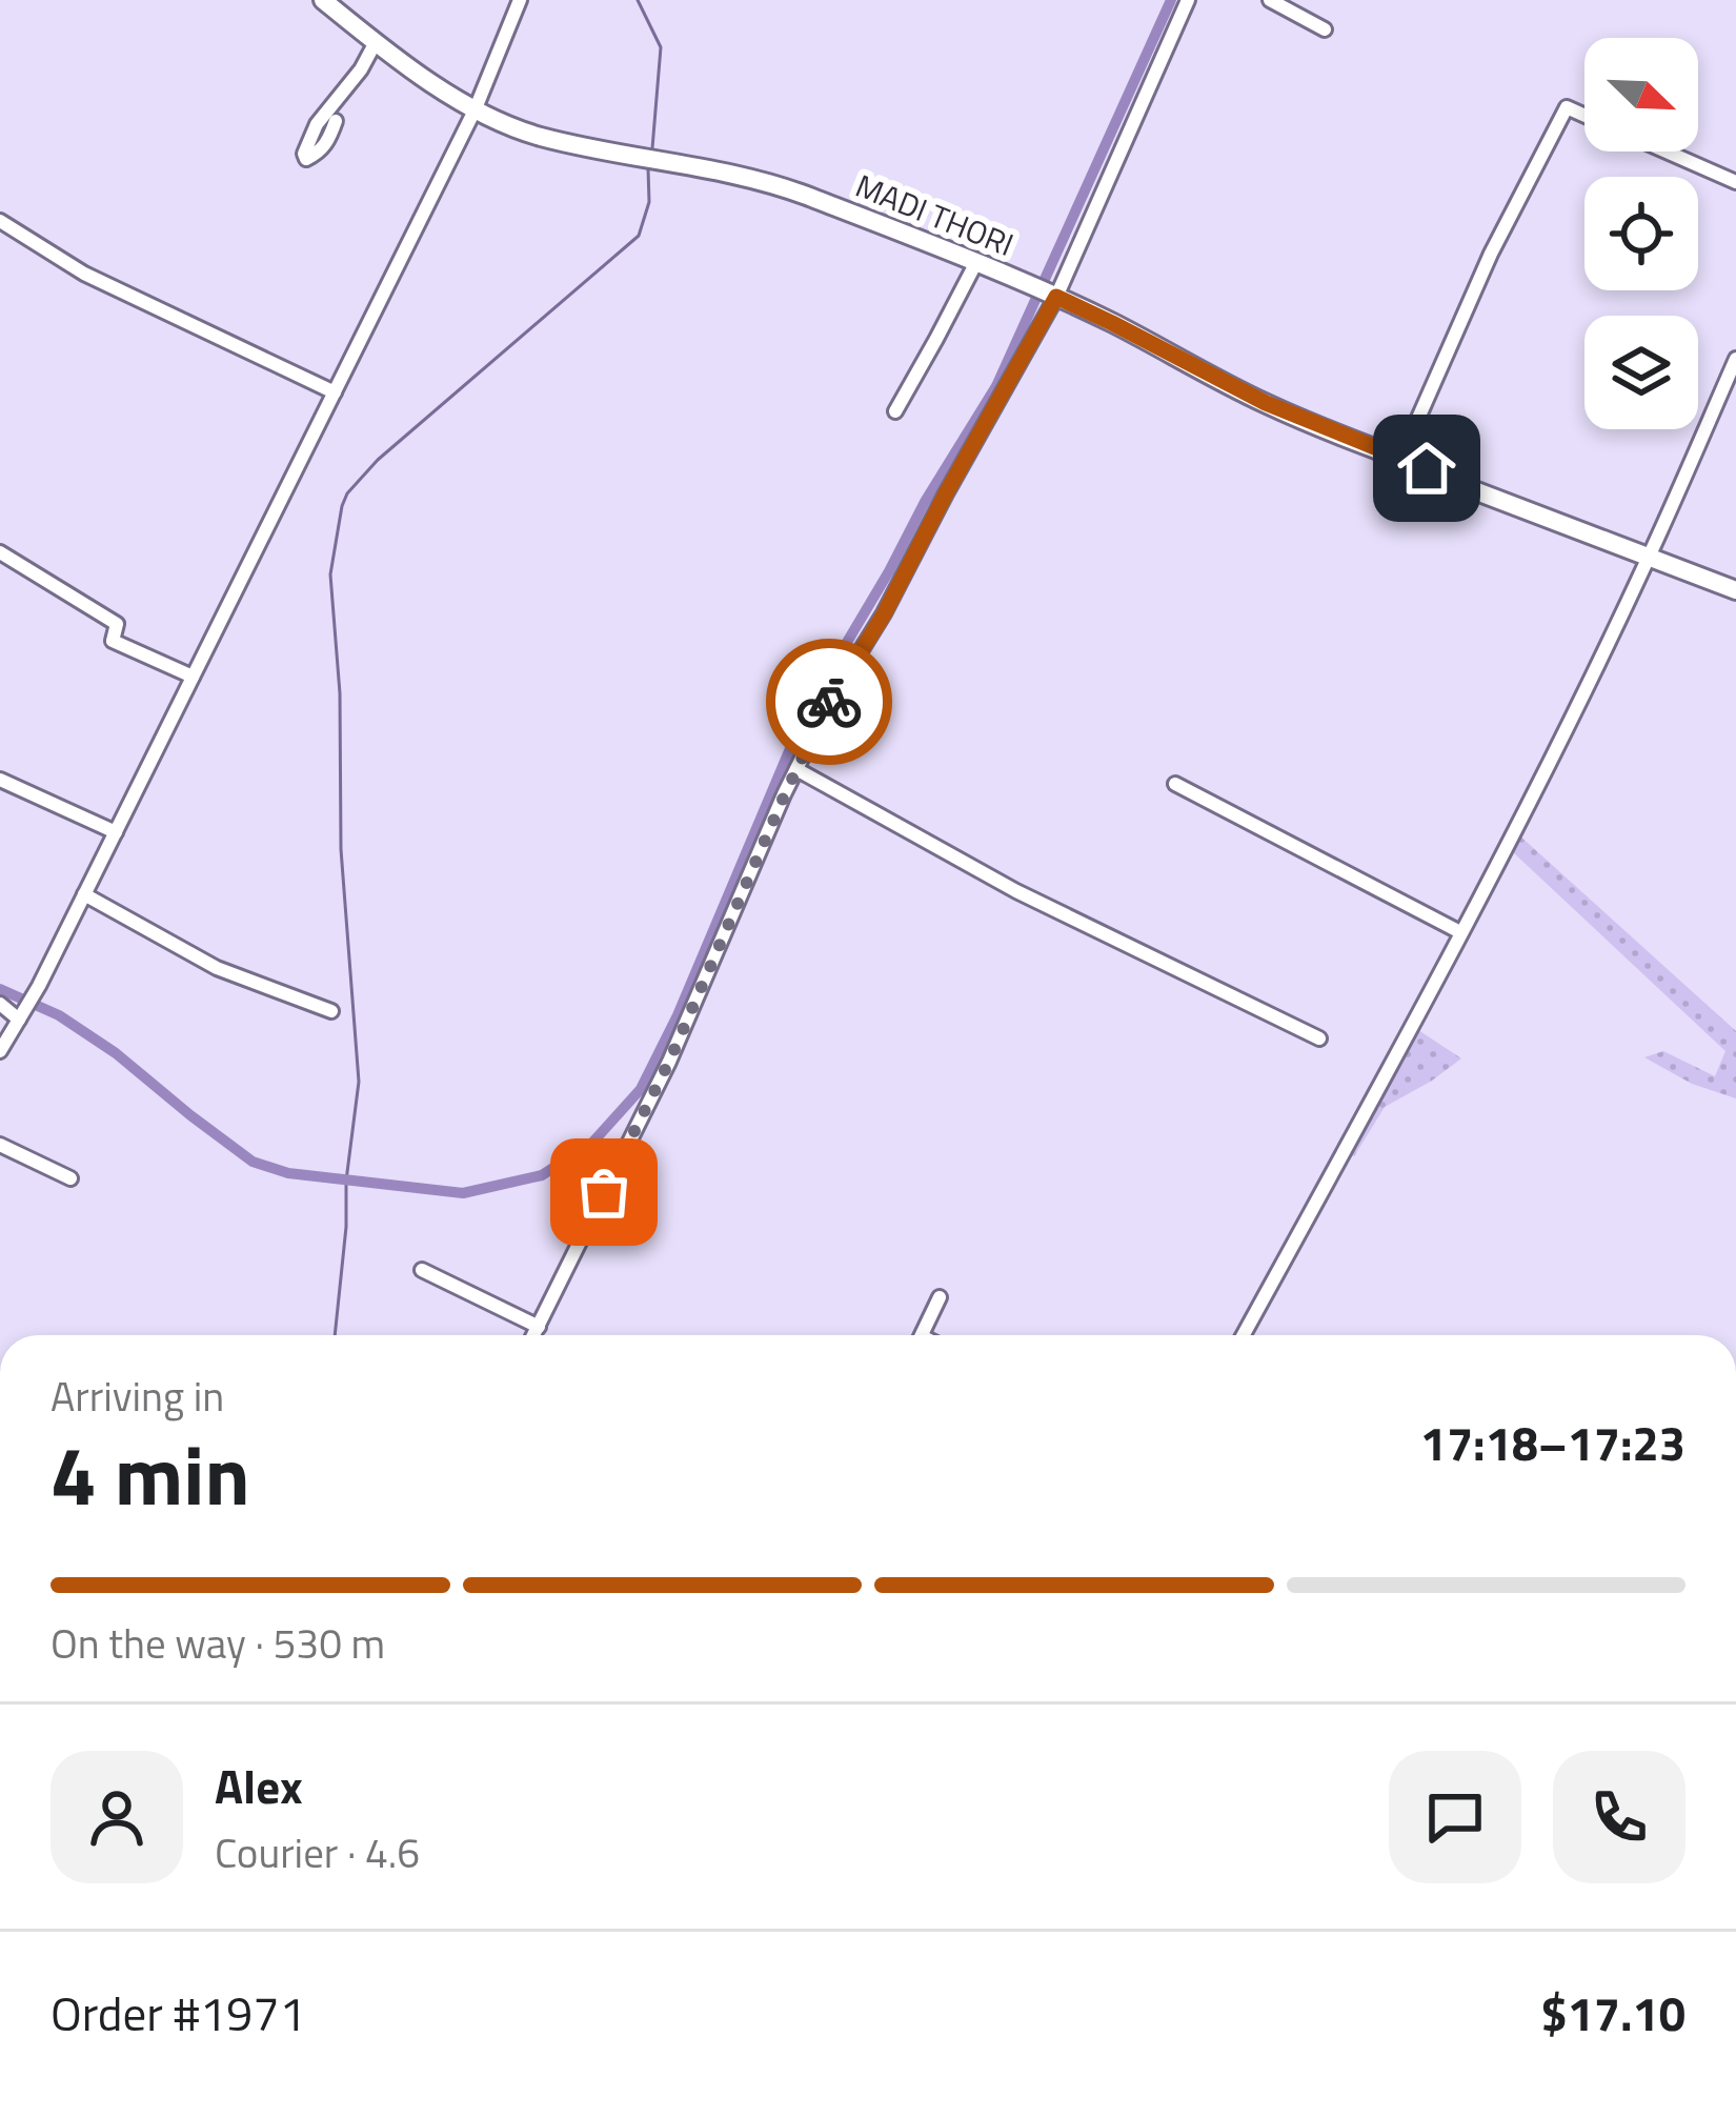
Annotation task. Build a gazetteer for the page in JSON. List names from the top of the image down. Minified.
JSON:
{"streets":{"main road":["MADI THORI"]},"north":"bottom right","page":{"heading":["4 min","Arriving in","17:18–17:23"],"panel":["Alex","Courier · 4.6","Order #1971","$17.10"],"bar":"On the way · 530 m"}}
